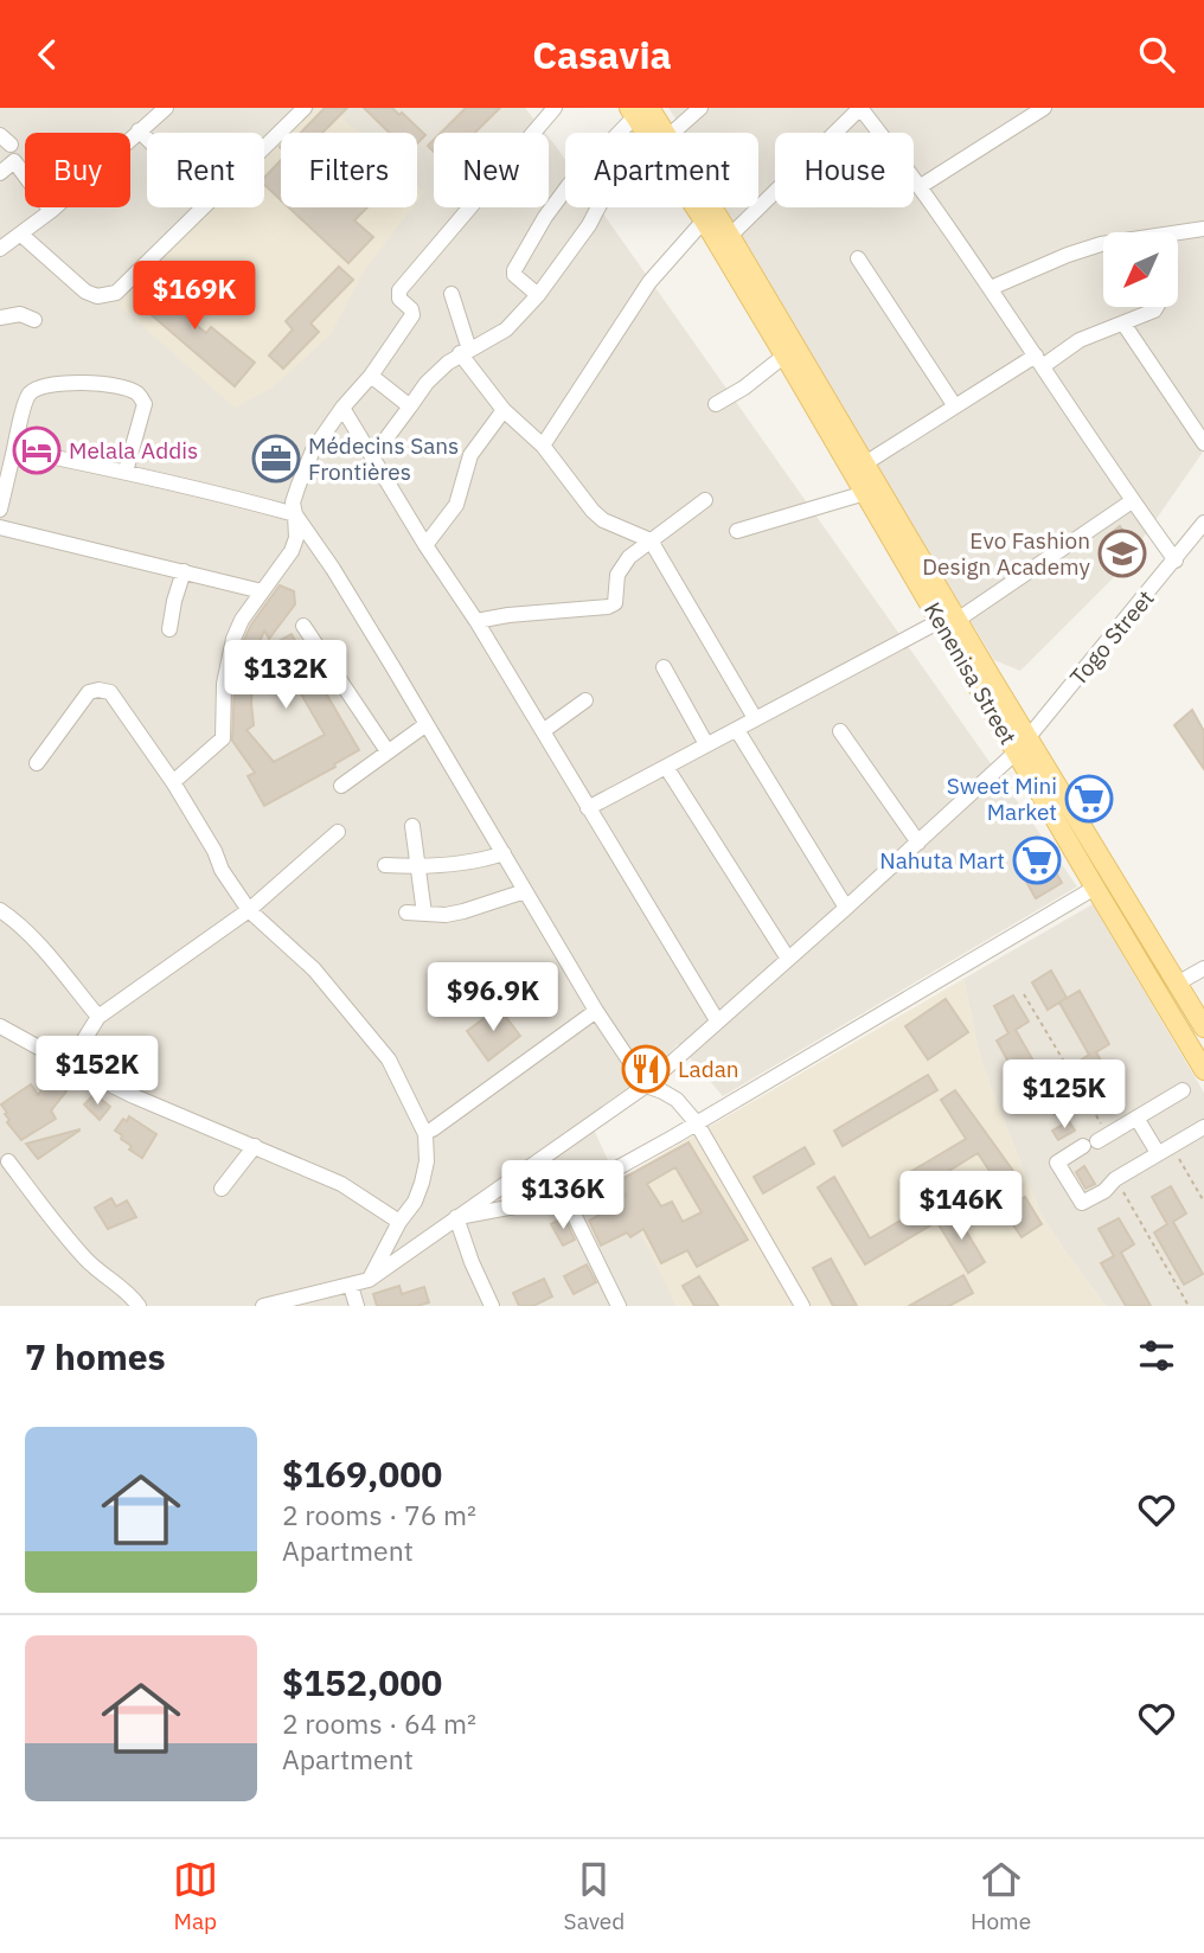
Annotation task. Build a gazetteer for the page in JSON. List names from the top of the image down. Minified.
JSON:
{"streets":{"main road":["Kenenisa Street"],"street":["Togo Street"]},"crossings":[["Togo Street","Kenenisa Street"]],"places":{"hotel":["Melala Addis"],"office":["Médecins Sans Frontières"],"school or university":["Evo Fashion Design Academy"],"supermarket":["Sweet Mini Market","Nahuta Mart"],"restaurant":["Ladan"]},"north":"bottom left","page":{"header":"Casavia","chip":["Buy","Rent","Filters","New","Apartment","House"],"price":["$169K","$132K","$96.9K","$152K","$125K","$136K","$146K"],"heading":"7 homes","list":[{"name":"$169,000","note":"2 rooms · 76 m² · Apartment"},{"name":"$152,000","note":"2 rooms · 64 m² · Apartment"}],"tabs":["Map","Saved","Home"]}}
